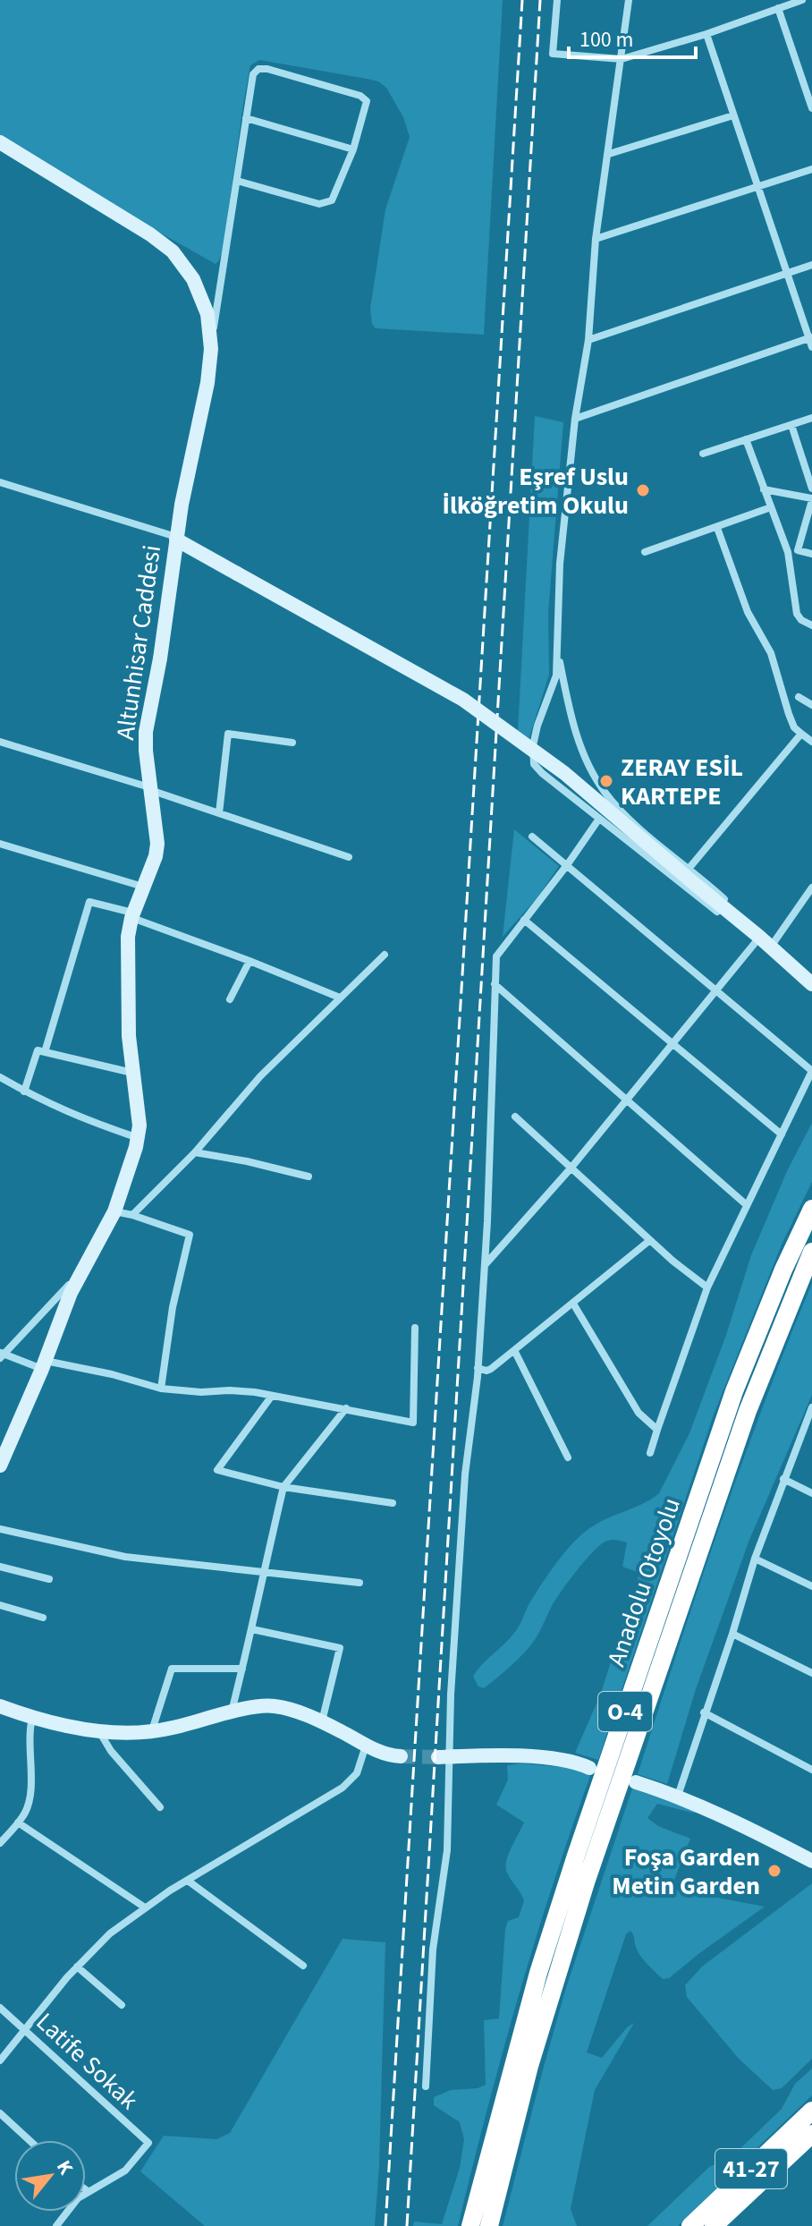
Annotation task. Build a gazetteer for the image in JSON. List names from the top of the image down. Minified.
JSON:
{"streets":{"highway":["Anadolu Otoyolu","O-4","41-27"],"street":["Altunhisar Caddesi","Latife Sokak"]},"places":["Eşref Uslu İlköğretim Okulu","ZERAY ESİL KARTEPE","Foşa Garden Metin Garden"],"scale_bar":"100 m","north":"top right"}
